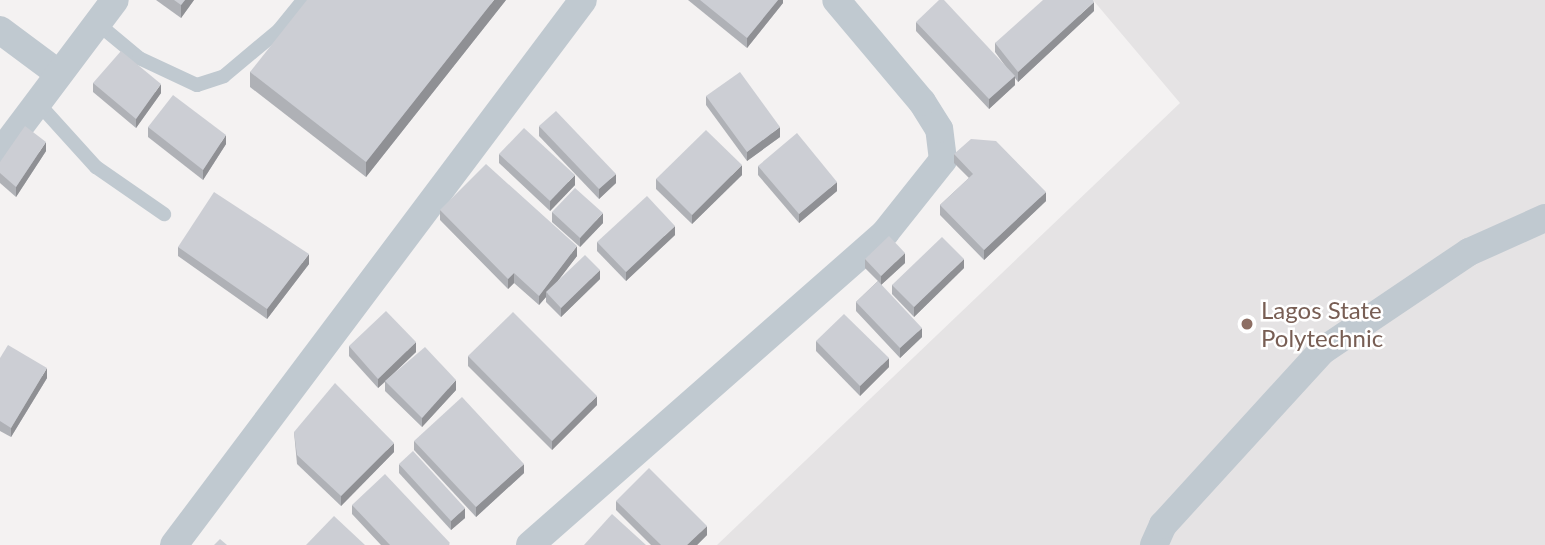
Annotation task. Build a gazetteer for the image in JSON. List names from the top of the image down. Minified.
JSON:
{"places":["Lagos State Polytechnic"]}
